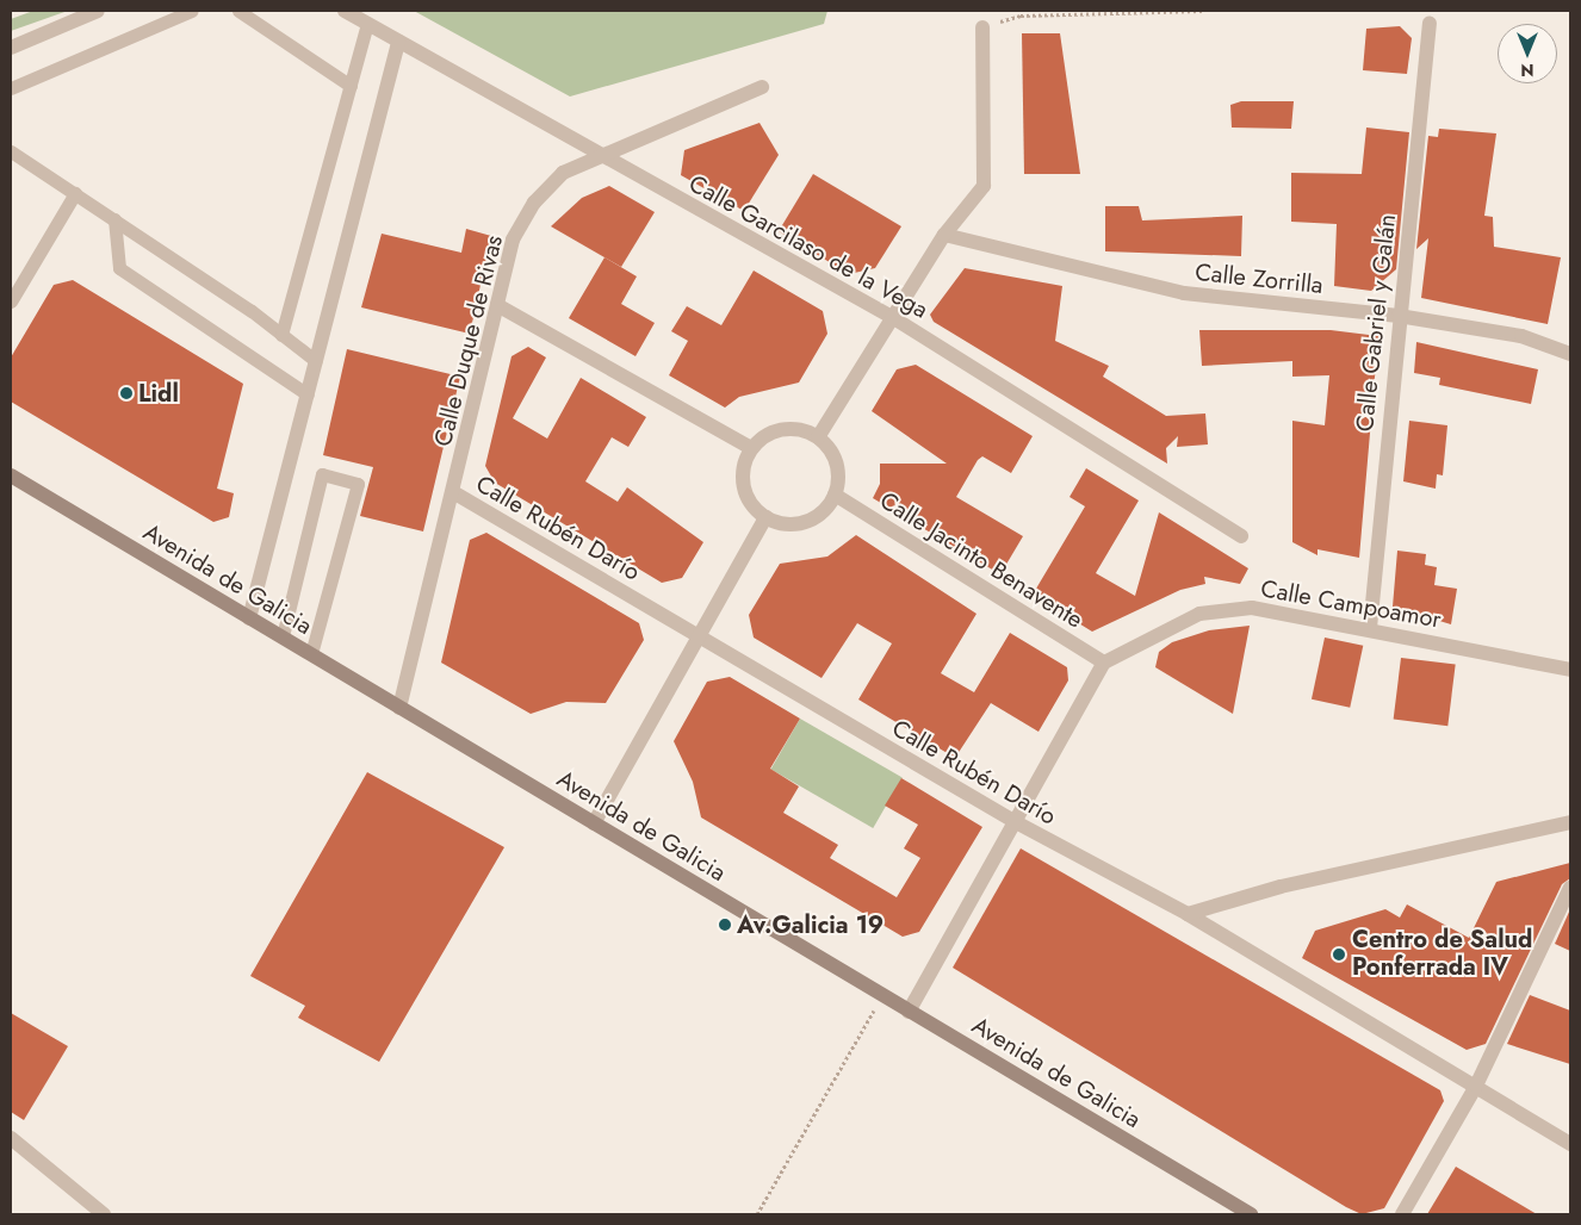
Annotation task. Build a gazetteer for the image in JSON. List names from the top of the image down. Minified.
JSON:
{"streets":{"main road":["Avenida de Galicia"],"street":["Calle Garcilaso de la Vega","Calle Zorrilla","Calle Gabriel y Galán","Calle Duque de Rivas","Calle Rubén Darío","Calle Jacinto Benavente","Calle Campoamor"]},"crossings":[["Calle Garcilaso de la Vega","Calle Duque de Rivas"],["Calle Zorrilla","Calle Gabriel y Galán"],["Calle Gabriel y Galán","Calle Campoamor"],["Calle Duque de Rivas","Calle Rubén Darío"],["Calle Duque de Rivas","Avenida de Galicia"],["Calle Jacinto Benavente","Calle Campoamor"]],"places":["Lidl","Av.Galicia 19","Centro de Salud Ponferrada IV"],"north":"bottom"}
